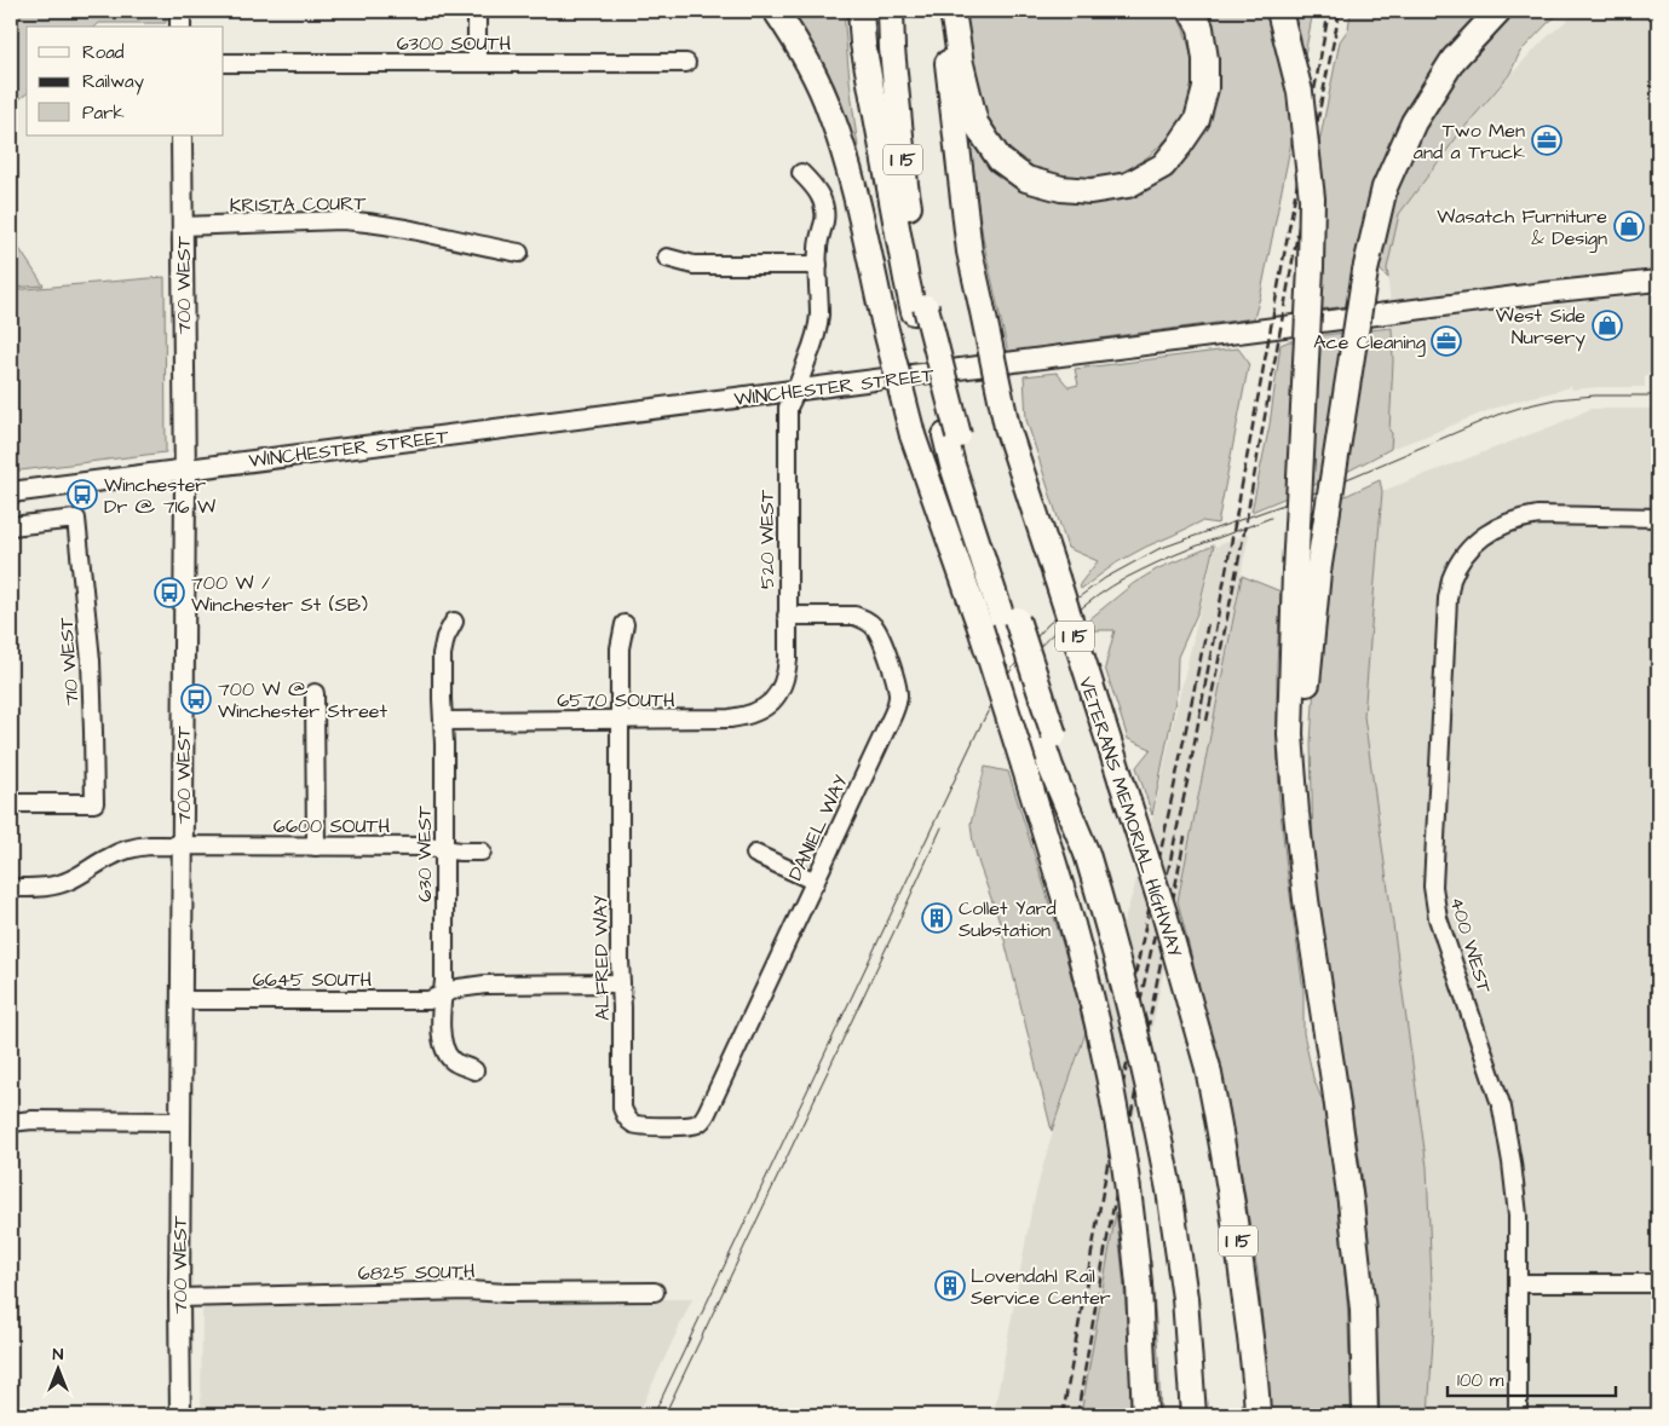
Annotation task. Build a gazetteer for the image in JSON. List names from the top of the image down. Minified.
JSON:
{"streets":{"highway":["I 15","VETERANS MEMORIAL HIGHWAY"],"main road":["700 WEST","WINCHESTER STREET"],"street":["6300 SOUTH","KRISTA COURT","520 WEST","710 WEST","6570 SOUTH","6600 SOUTH","DANIEL WAY","630 WEST","400 WEST","ALFRED WAY","6645 SOUTH","6825 SOUTH"]},"crossings":[["KRISTA COURT","700 WEST"],["700 WEST","WINCHESTER STREET"],["700 WEST","6600 SOUTH"],["700 WEST","6645 SOUTH"],["700 WEST","6825 SOUTH"],["WINCHESTER STREET","520 WEST"],["520 WEST","6570 SOUTH"],["520 WEST","DANIEL WAY"],["6570 SOUTH","630 WEST"],["6570 SOUTH","ALFRED WAY"],["6600 SOUTH","630 WEST"],["DANIEL WAY","ALFRED WAY"],["630 WEST","6645 SOUTH"],["ALFRED WAY","6645 SOUTH"]],"places":{"office":["Two Men and a Truck","Ace Cleaning"],"shop":["Wasatch Furniture & Design","West Side Nursery"],"bus stop":["Winchester Dr @ 716 W","700 W / Winchester St (SB)","700 W @ Winchester Street"],"building":["Collet Yard Substation","Lovendahl Rail Service Center"]},"legend":["Road","Railway","Park"],"scale_bar":"100 m","north":"top"}
